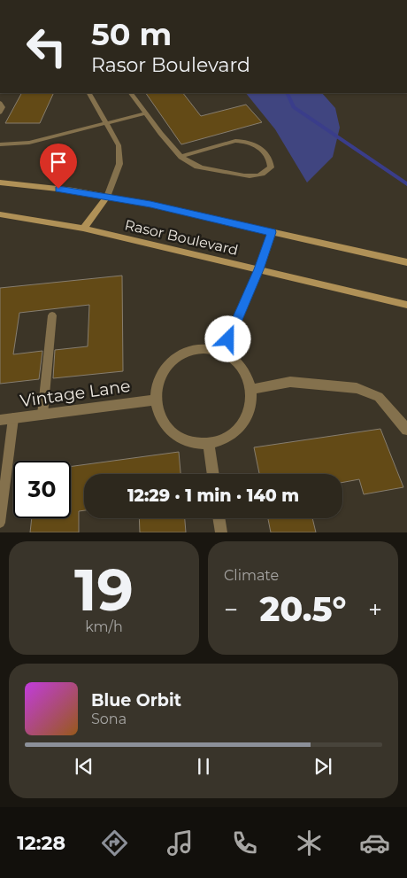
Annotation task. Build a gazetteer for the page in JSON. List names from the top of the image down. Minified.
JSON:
{"streets":{"main road":["Rasor Boulevard"],"street":["Vintage Lane"]},"page":{"turn":["50 m","Rasor Boulevard"],"limit":"30","trip":"12:29 · 1 min · 140 m","tile":[["19","km/h"],"Climate"],"heat":["−","20.5°","+"],"song":["Blue Orbit","Sona"],"tabs":"12:28"}}
